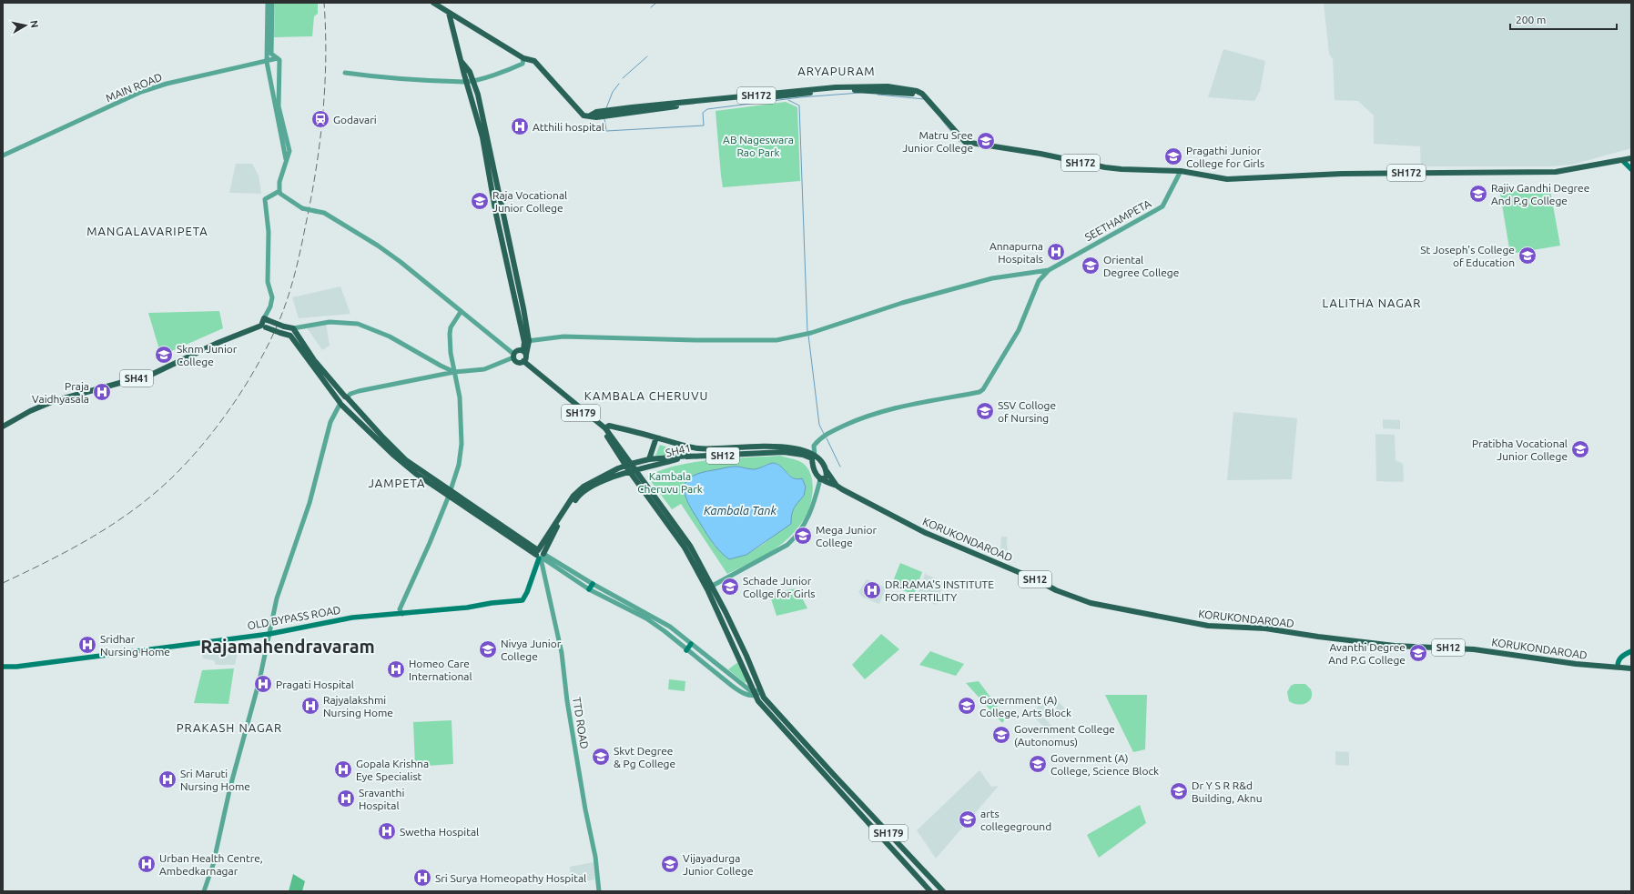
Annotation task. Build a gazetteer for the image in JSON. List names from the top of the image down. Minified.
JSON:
{"streets":{"main road":["SH172","SH41","SH179","SH12","KORUKONDAROAD","OLD BYPASS ROAD"],"street":["MAIN ROAD","SEETHAMPETA","TTD ROAD"]},"crossings":[["SH172","SEETHAMPETA"],["SH41","SH179"],["SH41","SH12"],["SH41","KORUKONDAROAD"],["SH179","SH12"],["SH12","KORUKONDAROAD"],["SH12","OLD BYPASS ROAD"],["SH12","TTD ROAD"],["OLD BYPASS ROAD","TTD ROAD"]],"districts":["ARYAPURAM","MANGALAVARIPETA","LALITHA NAGAR","KAMBALA CHERUVU","JAMPETA","Rajamahendravaram","PRAKASH NAGAR"],"water":["Kambala Tank"],"parks":["AB Nageswara Rao Park","Kambala Cheruvu Park"],"places":{"station":["Godavari"],"hospital":["Atthili hospital","Annapurna Hospitals","Praja Vaidhyasala","DR.RAMA'S INSTITUTE FOR FERTILITY","Sridhar Nursing Home","Homeo Care International","Pragati Hospital","Rajyalakshmi Nursing Home","Gopala Krishna Eye Specialist","Sri Maruti Nursing Home","Sravanthi Hospital","Swetha Hospital","Urban Health Centre, Ambedkarnagar","Sri Surya Homeopathy Hospital"],"school or university":["Matru Sree Junior College","Pragathi Junior College for Girls","Rajiv Gandhi Degree And P.g College","Raja Vocational Junior College","St Joseph's College of Education","Oriental Degree College","Sknm Junior College","SSV Colloge of Nursing","Pratibha Vocational Junior College","Mega Junior College","Schade Junior Collge for Girls","Nivya Junior College","Avanthi Degree And P.G College","Government (A) College, Arts Block","Government College (Autonomus)","Skvt Degree & Pg College","Government (A) College, Science Block","Dr Y S R R&d Building, Aknu","arts collegeground","Vijayadurga Junior College"]},"scale_bar":"200 m","north":"right"}
